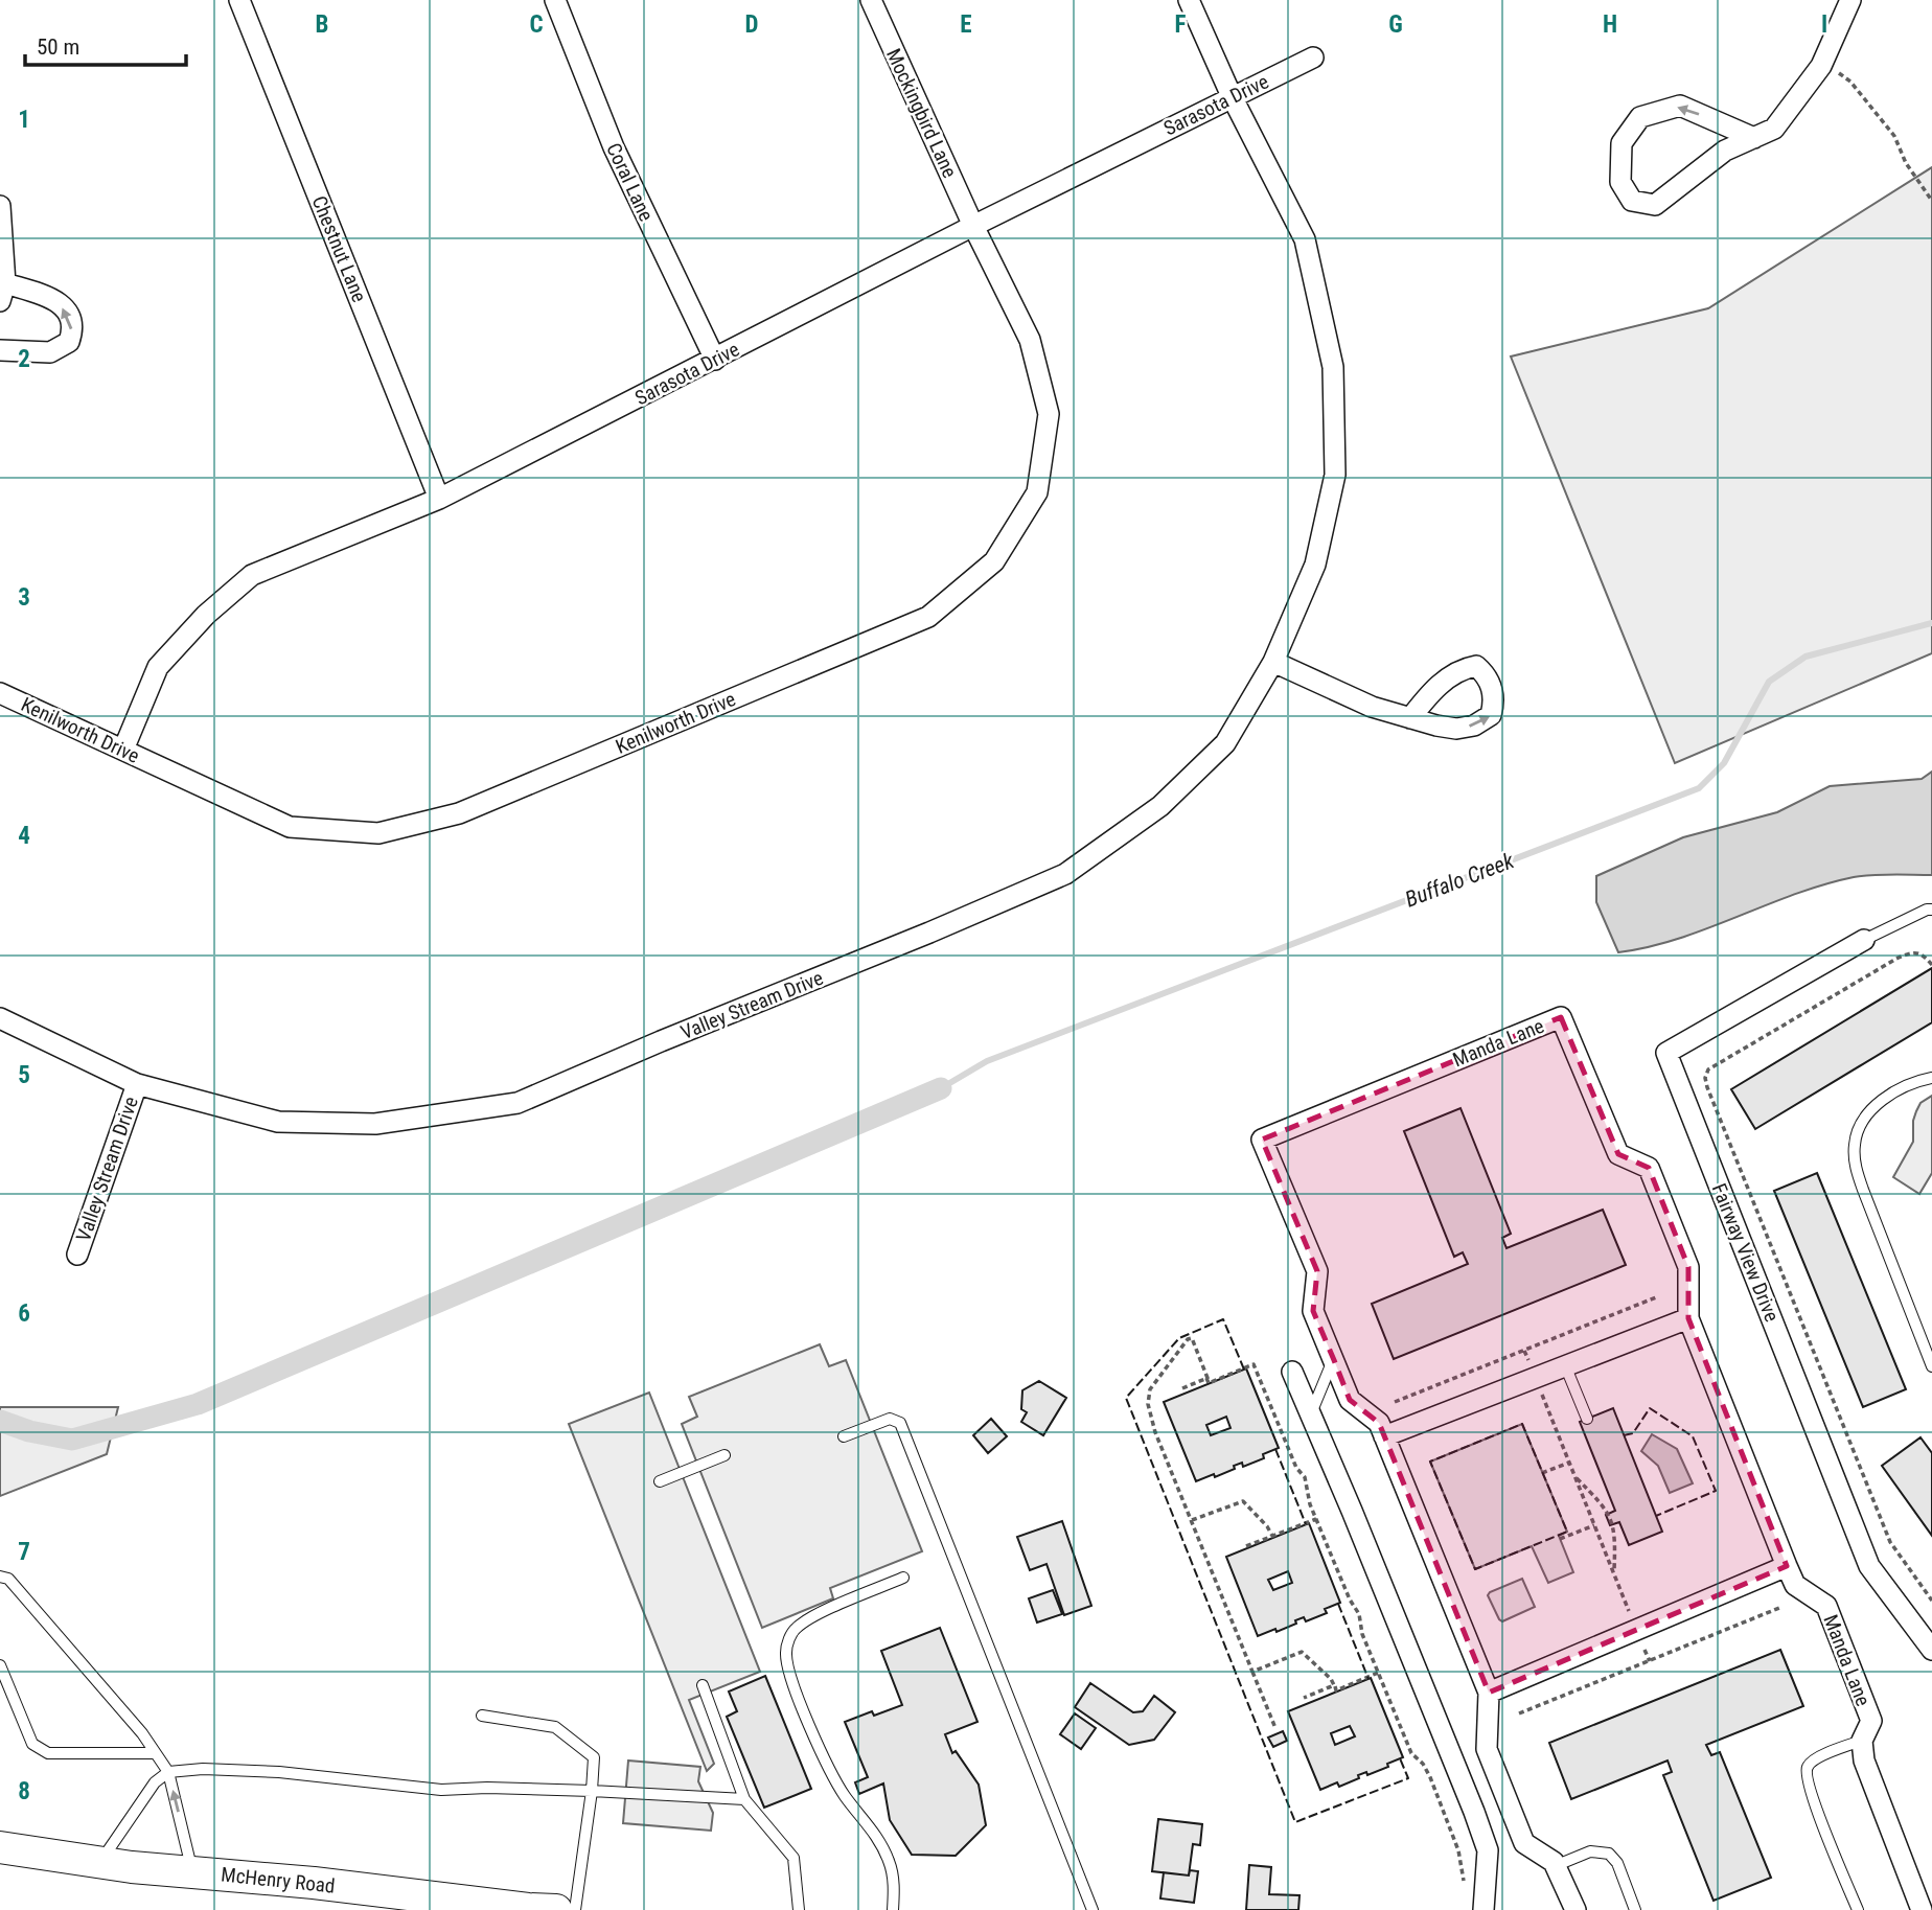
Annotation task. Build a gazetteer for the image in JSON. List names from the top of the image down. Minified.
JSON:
{"streets":{"main road":["McHenry Road"],"street":["Sarasota Drive","Mockingbird Lane","Coral Lane","Chestnut Lane","Kenilworth Drive","Valley Stream Drive","Manda Lane","Fairway View Drive"]},"crossings":[["Sarasota Drive","Mockingbird Lane"],["Sarasota Drive","Coral Lane"],["Sarasota Drive","Chestnut Lane"],["Sarasota Drive","Kenilworth Drive"],["Sarasota Drive","Valley Stream Drive"],["Mockingbird Lane","Kenilworth Drive"]],"water":["Buffalo Creek"],"scale_bar":"50 m","grid":{"columns":["B","C","D","E","F","G","H","I"],"rows":["1","2","3","4","5","6","7","8"]}}
